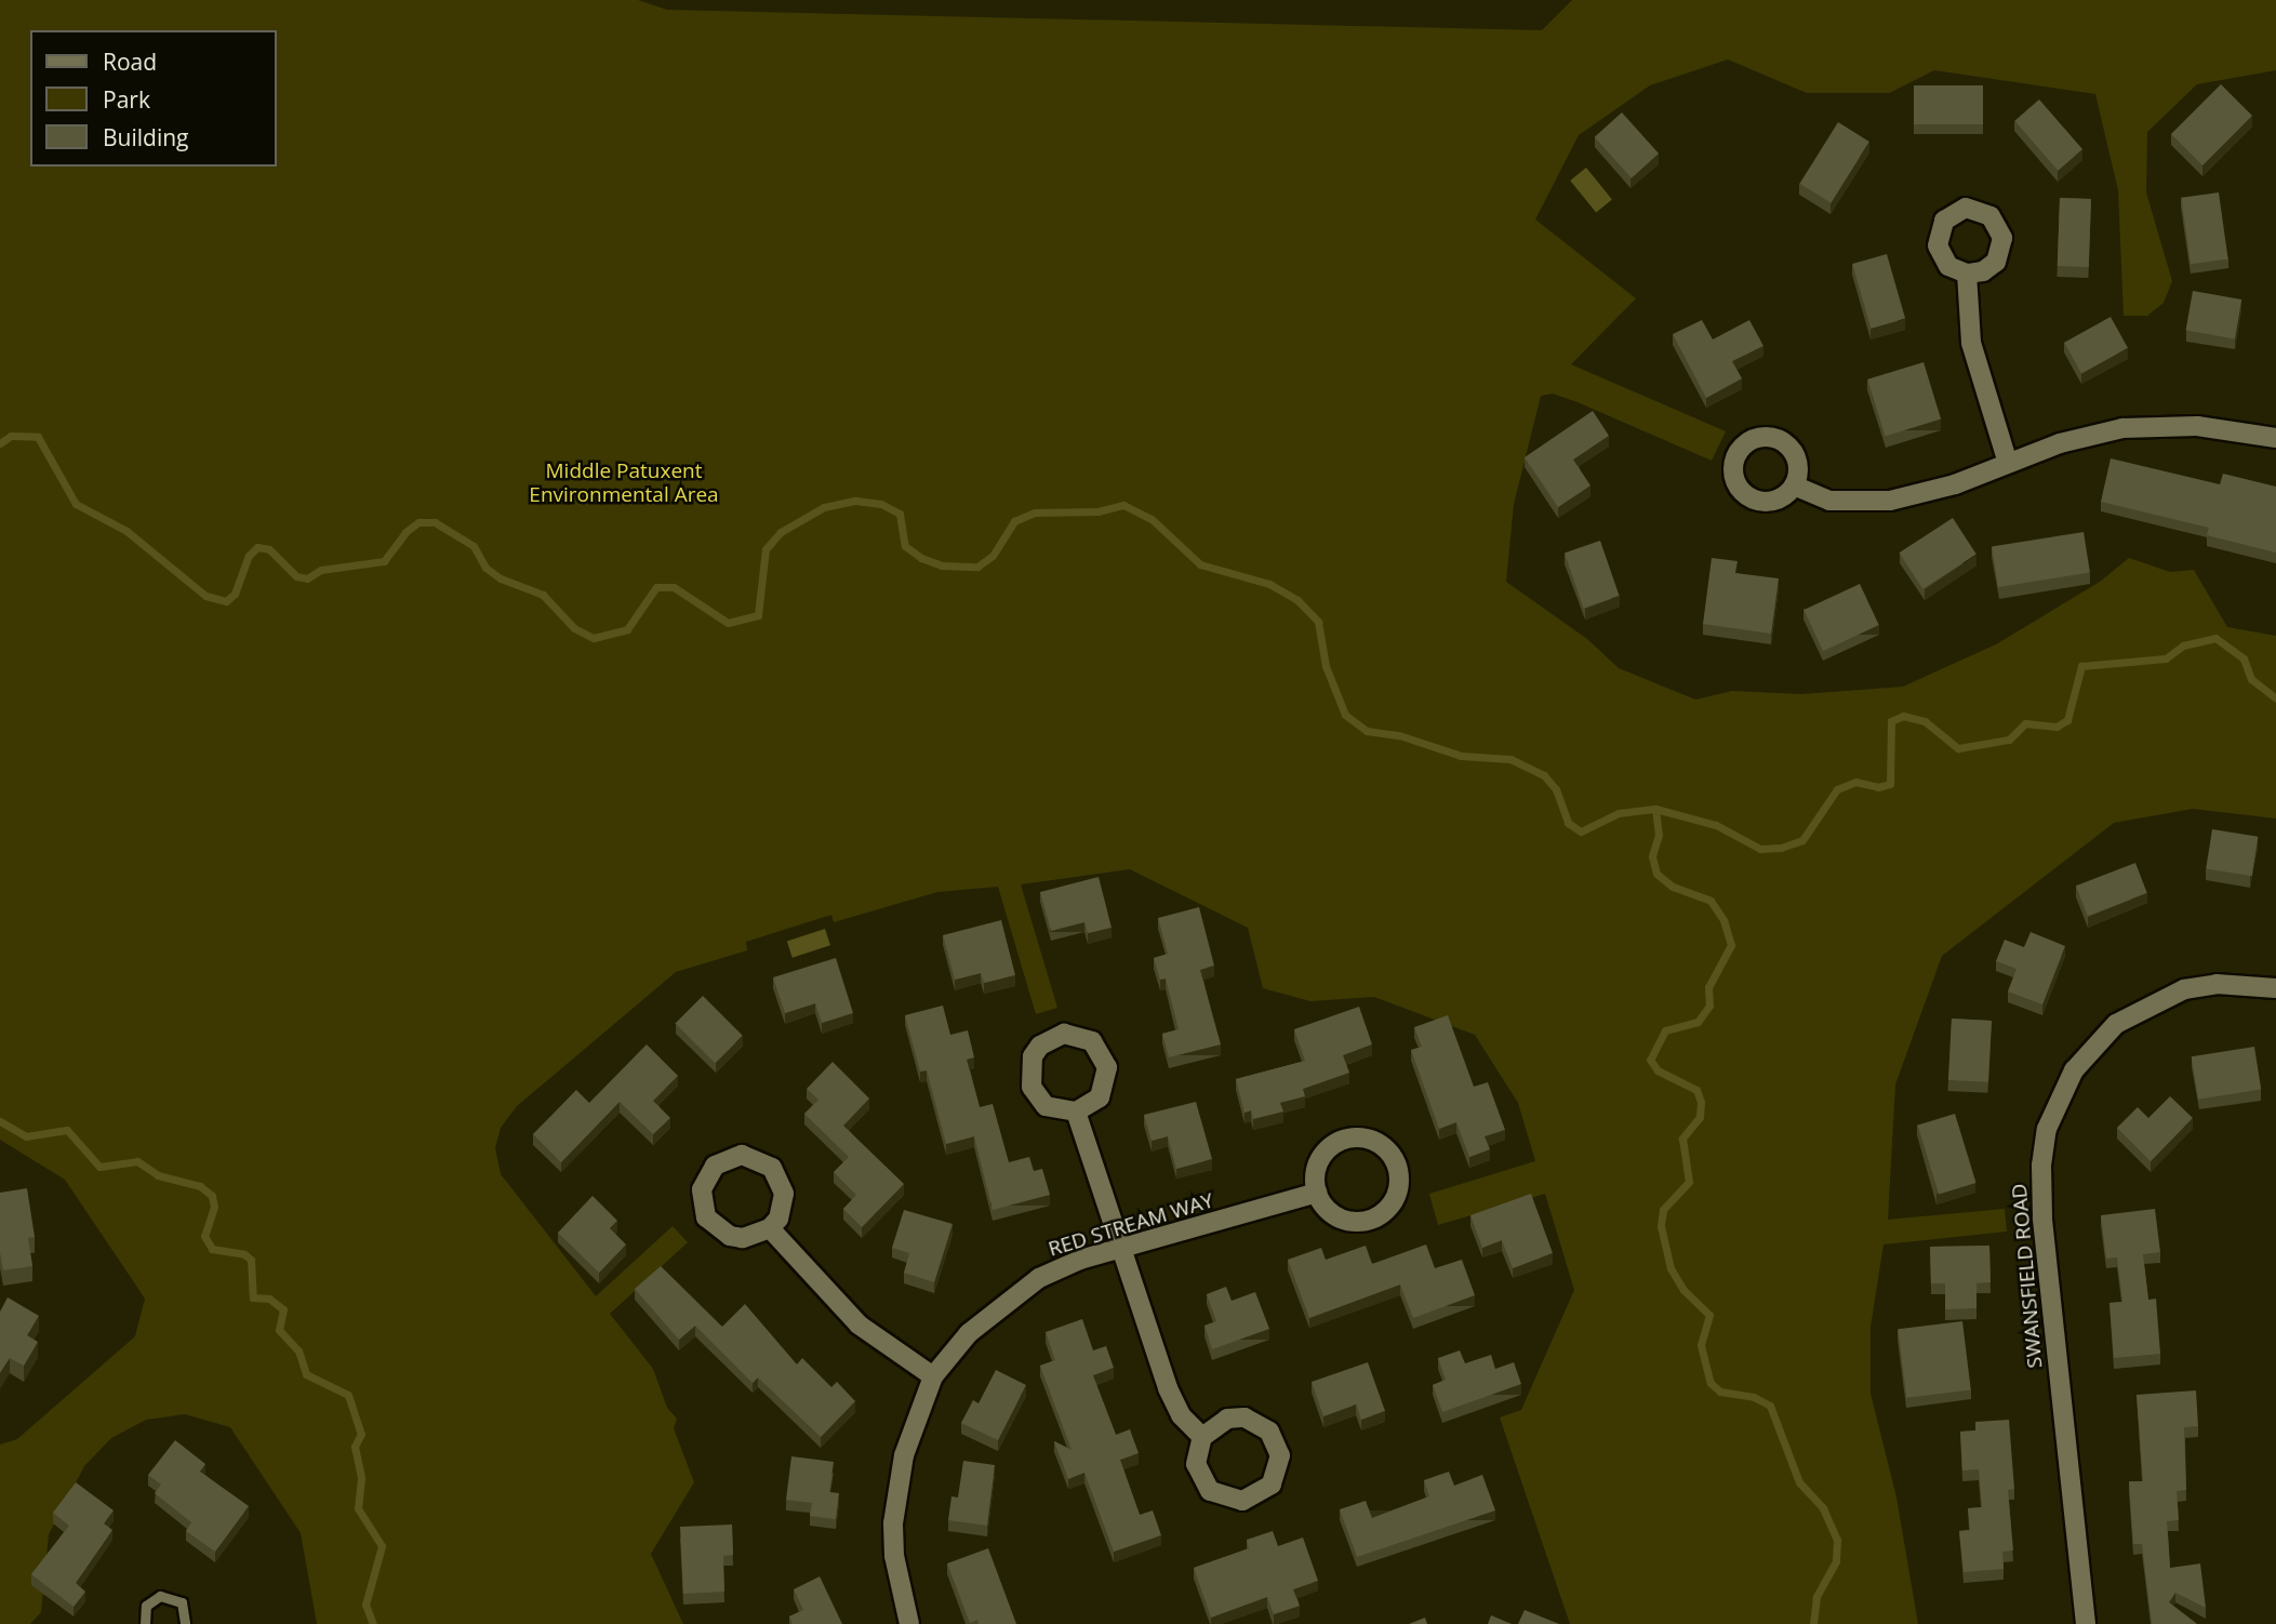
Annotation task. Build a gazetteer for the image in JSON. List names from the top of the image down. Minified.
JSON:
{"streets":{"street":["RED STREAM WAY","SWANSFIELD ROAD"]},"parks":["Middle Patuxent Environmental Area"],"legend":["Road","Park","Building"]}
